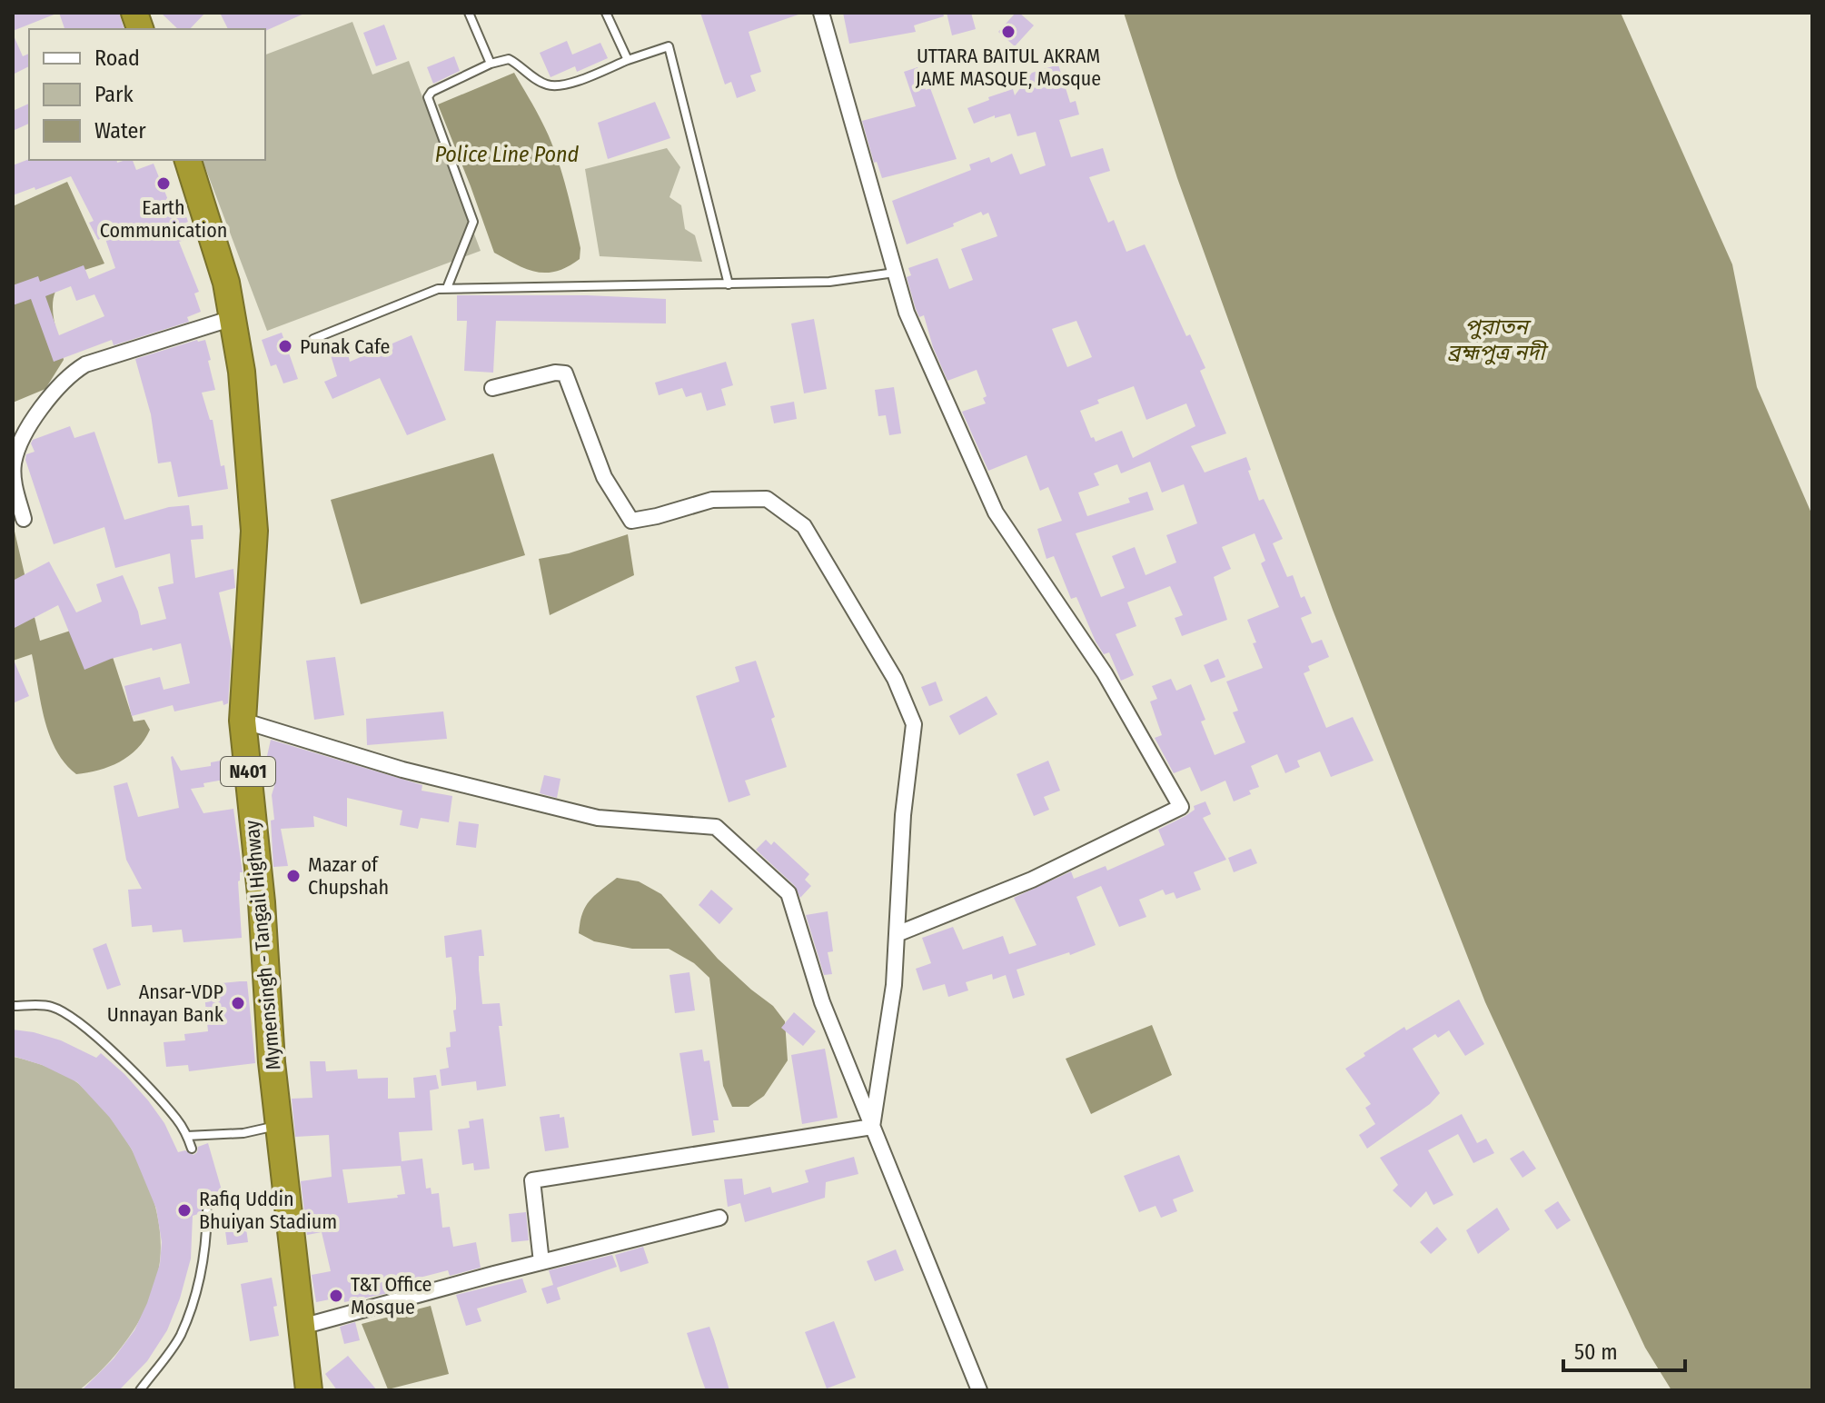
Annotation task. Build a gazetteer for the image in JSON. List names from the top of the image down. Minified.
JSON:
{"streets":{"highway":["N401","Mymensingh - Tangail Highway"]},"water":["Police Line Pond","পুরাতন ব্রহ্মপুত্র নদী"],"places":["UTTARA BAITUL AKRAM JAME MASQUE, Mosque","Earth Communication","Punak Cafe","Mazar of Chupshah","Ansar-VDP Unnayan Bank","Rafiq Uddin Bhuiyan Stadium","T&T Office Mosque"],"legend":["Road","Park","Water"],"scale_bar":"50 m"}
